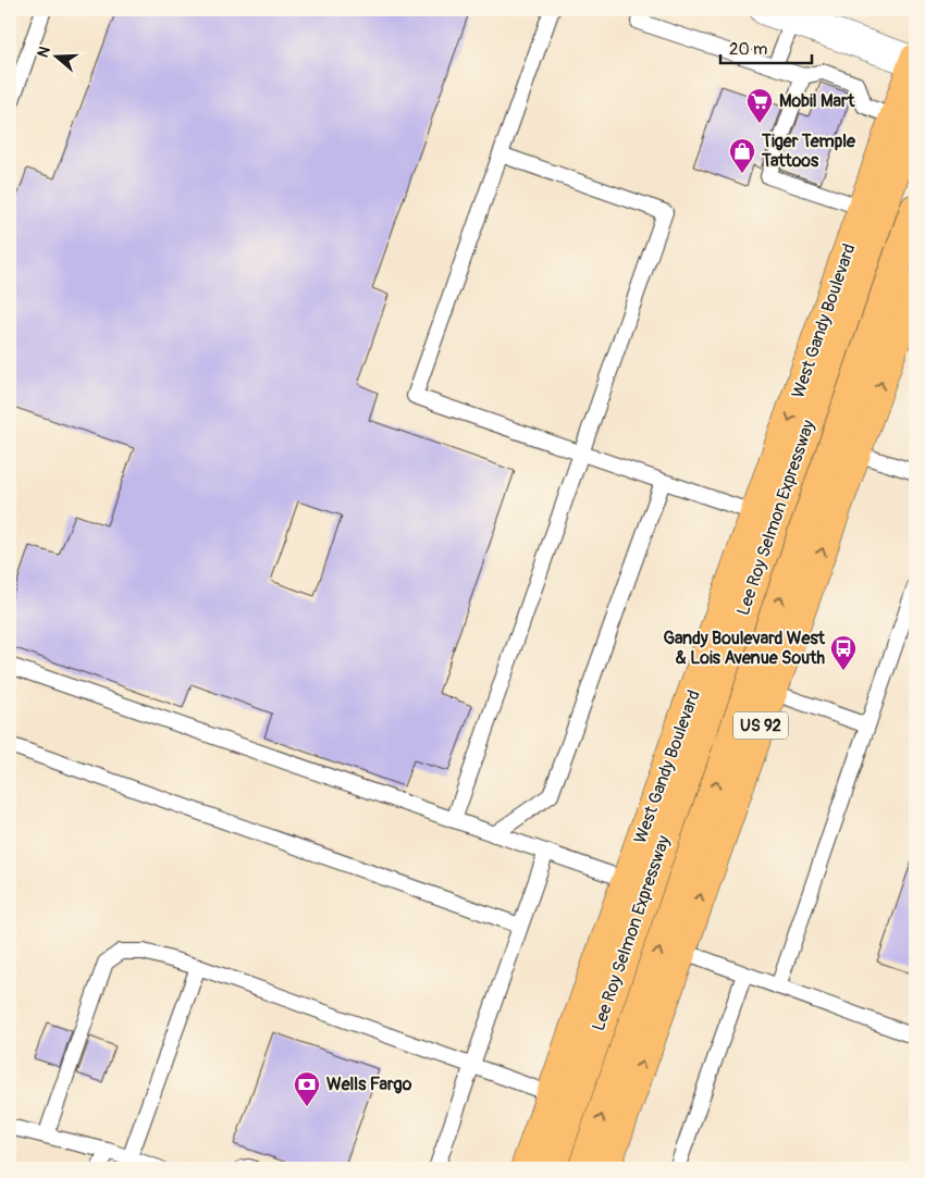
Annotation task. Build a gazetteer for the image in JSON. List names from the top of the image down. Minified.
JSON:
{"streets":{"main road":["West Gandy Boulevard","Lee Roy Selmon Expressway","US 92"]},"crossings":[["West Gandy Boulevard","Lee Roy Selmon Expressway"]],"places":{"supermarket":["Mobil Mart"],"shop":["Tiger Temple Tattoos"],"bus stop":["Gandy Boulevard West & Lois Avenue South"],"bank":["Wells Fargo"]},"scale_bar":"20 m","north":"left"}
